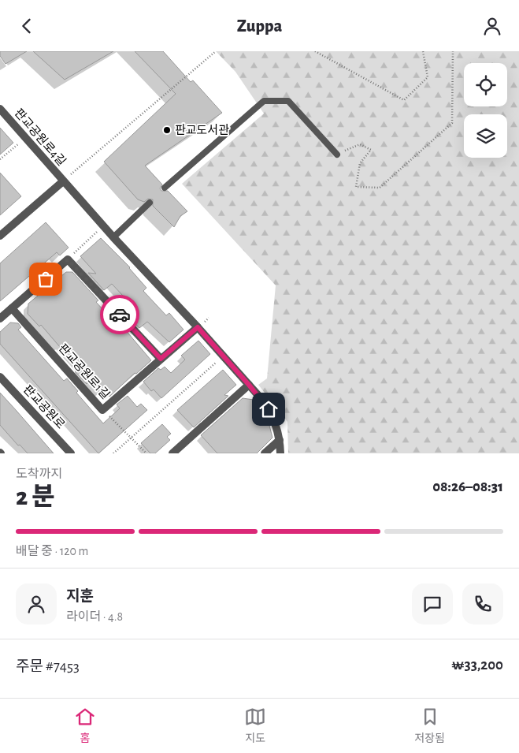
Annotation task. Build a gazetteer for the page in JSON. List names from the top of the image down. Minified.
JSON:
{"streets":{"street":["판교공원로4길","판교공원로1길","판교공원로"]},"places":["판교도서관"],"page":{"header":"Zuppa","heading":["2 분","도착까지","08:26–08:31"],"panel":["지훈","라이더 · 4.8","주문 #7453","₩33,200"],"bar":"배달 중 · 120 m","tabs":["홈","지도","저장됨"]}}
